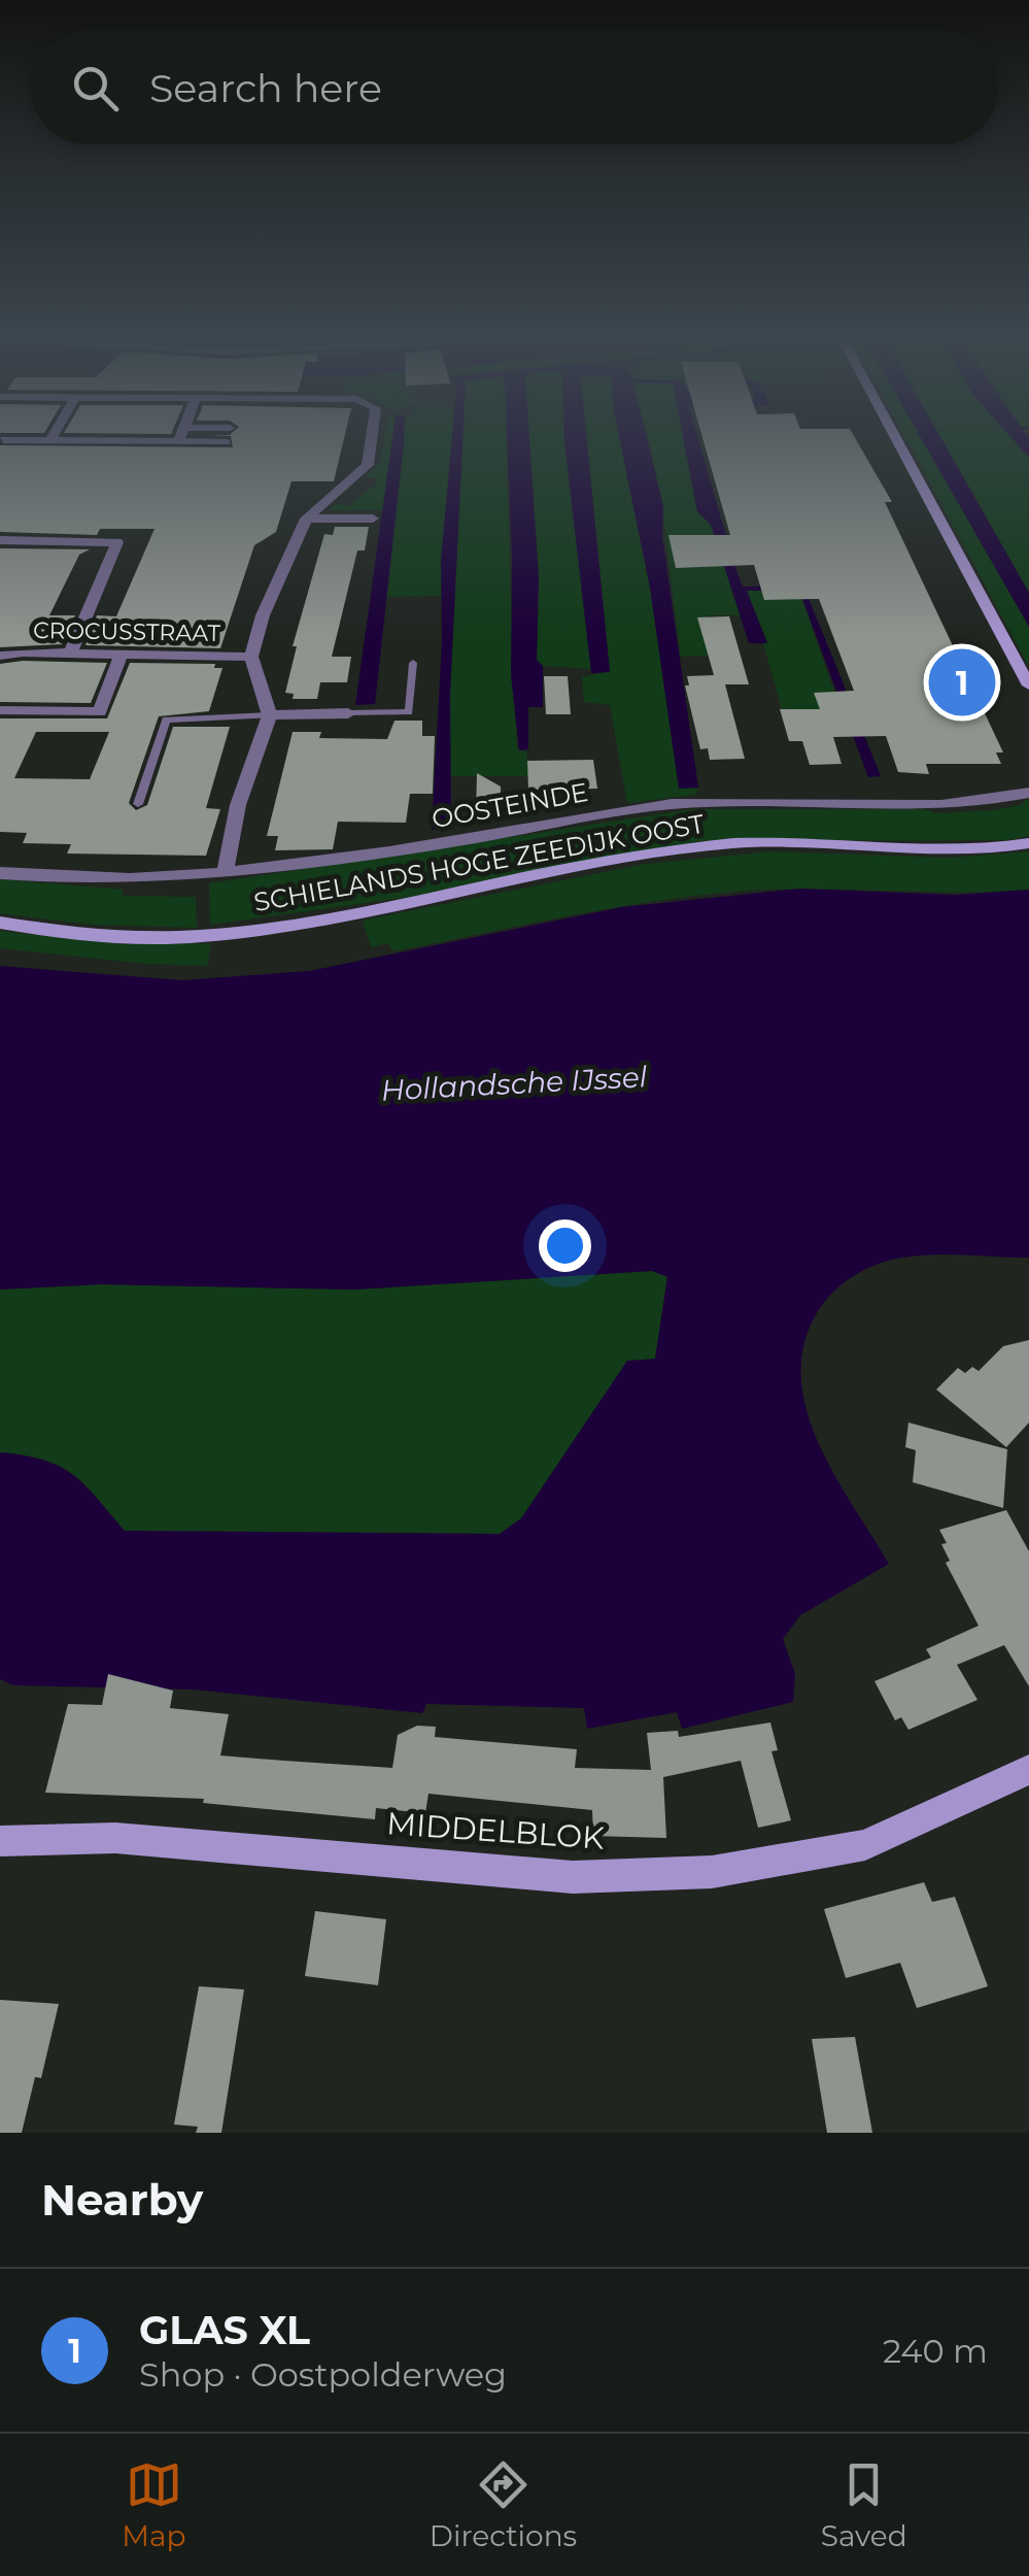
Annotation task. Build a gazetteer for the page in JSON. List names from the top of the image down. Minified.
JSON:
{"streets":{"street":["CROCUSSTRAAT","OOSTEINDE","SCHIELANDS HOGE ZEEDIJK OOST","MIDDELBLOK"]},"water":["Hollandsche IJssel"],"page":{"search":"Search here","pins":"1","heading":"Nearby","list":[{"mark":"1","name":"GLAS XL","note":"Shop · Oostpolderweg","value":"240 m"}],"nav":["Map","Directions","Saved"]}}
